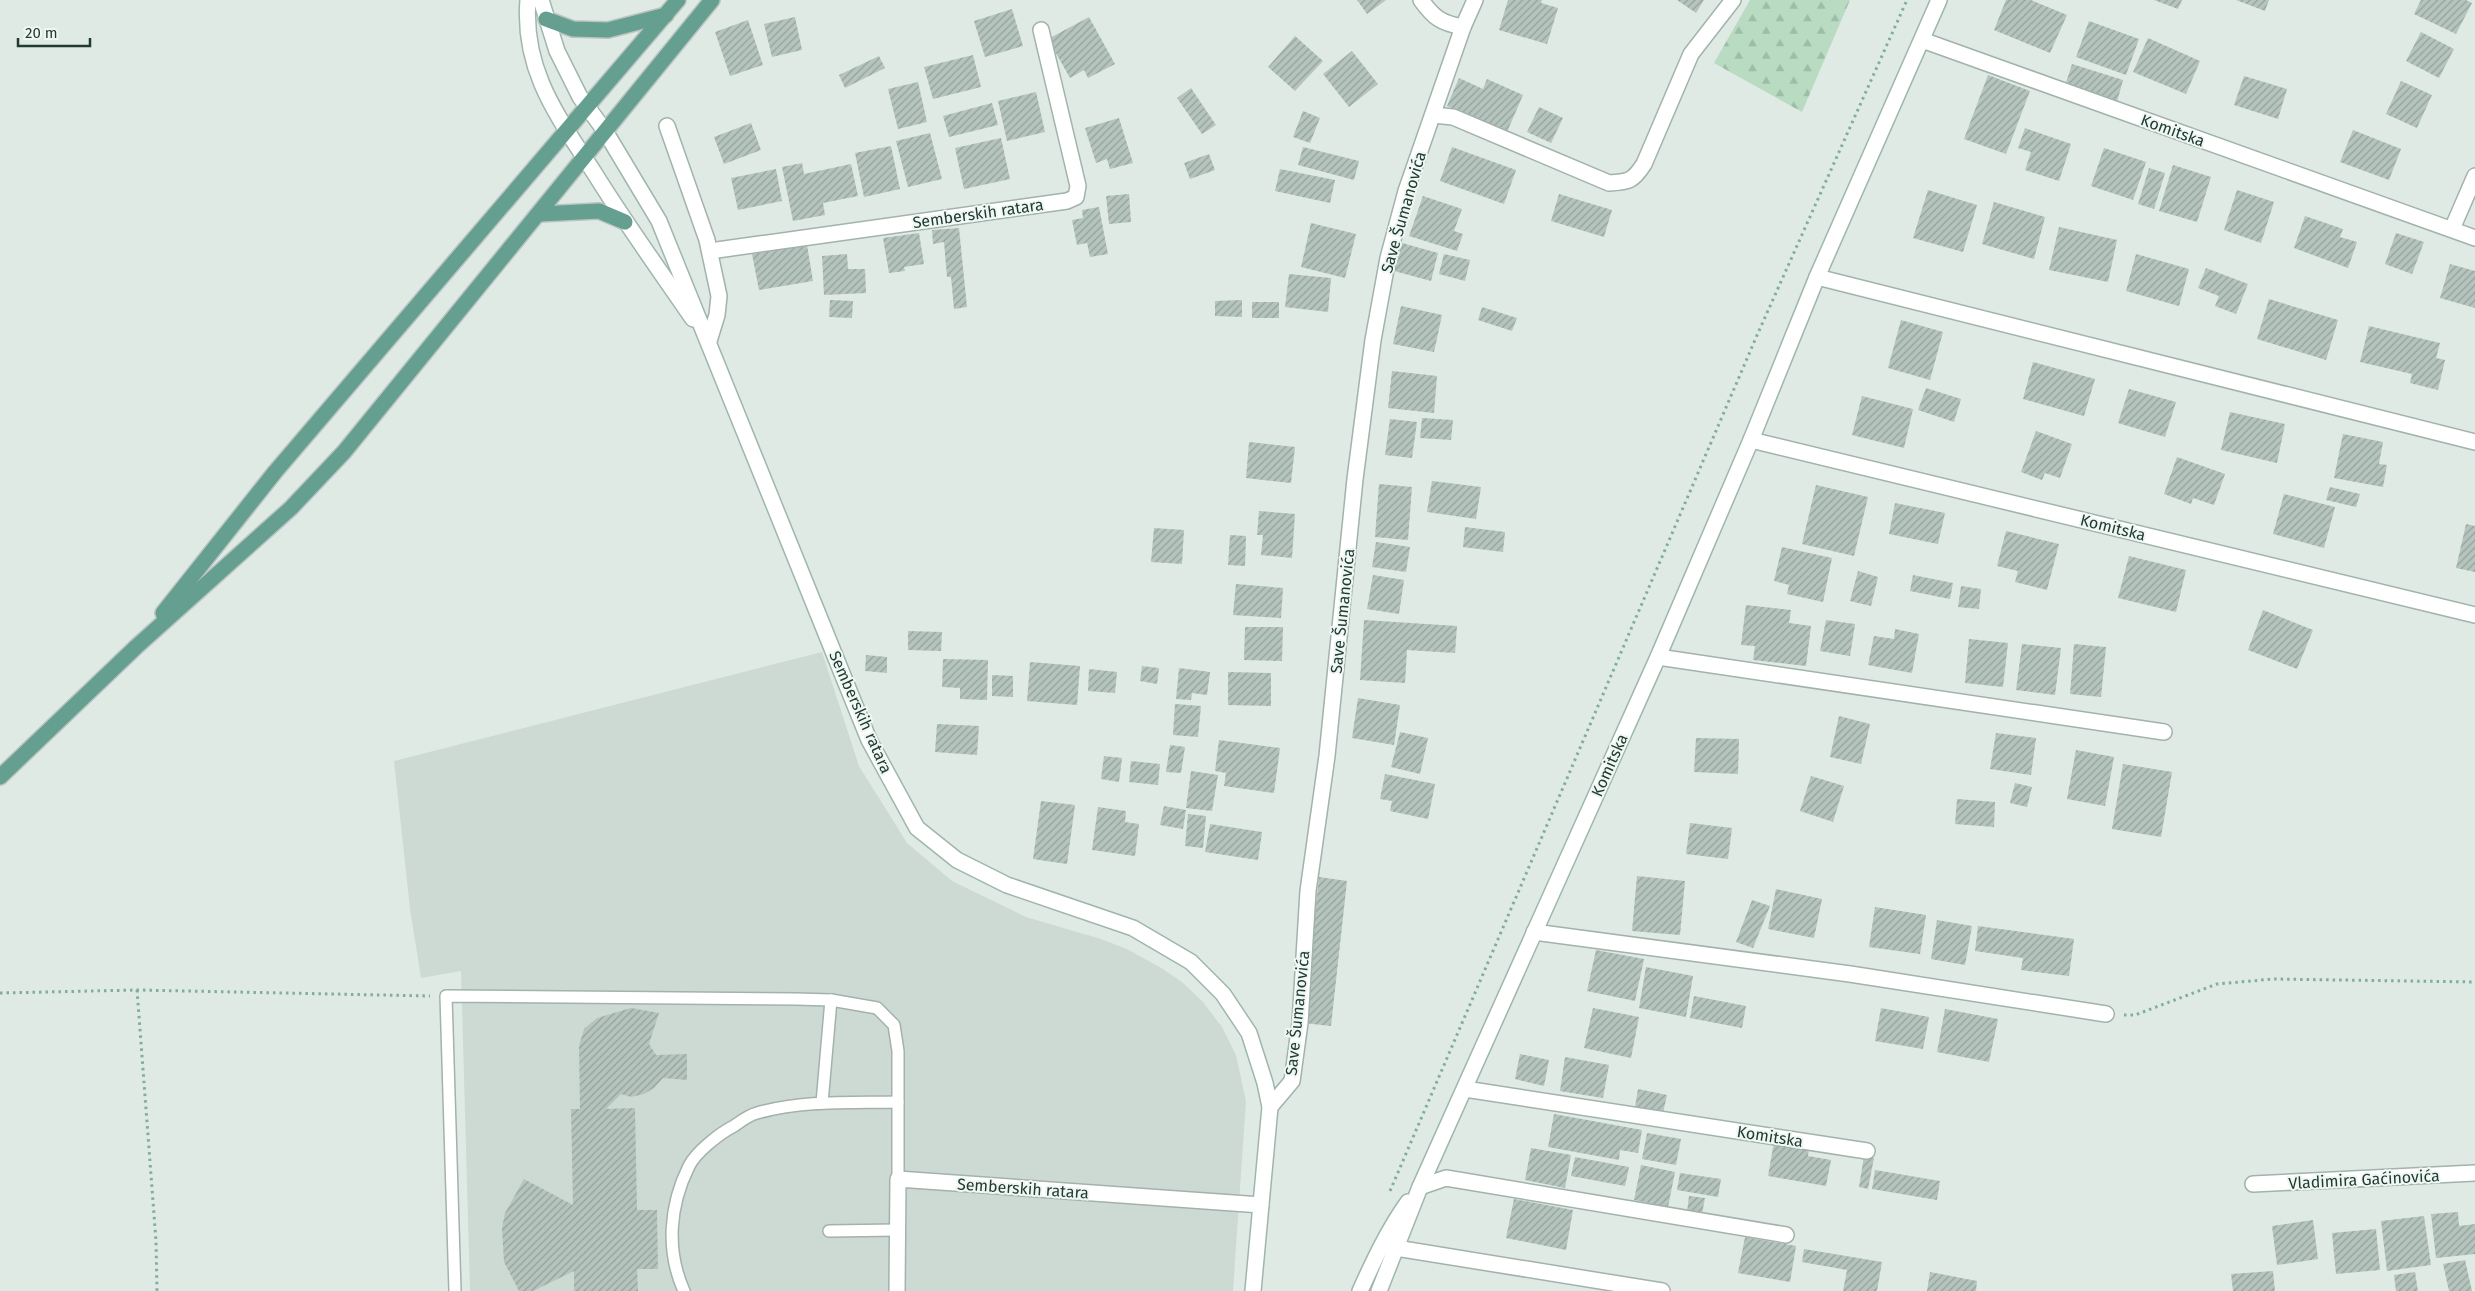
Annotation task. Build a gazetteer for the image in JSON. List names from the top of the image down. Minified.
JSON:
{"streets":{"street":["Komitska","Save Šumanovića","Semberskih ratara","Vladimira Gaćinovića"]},"crossings":[["Save Šumanovića","Semberskih ratara"]],"scale_bar":"20 m"}
